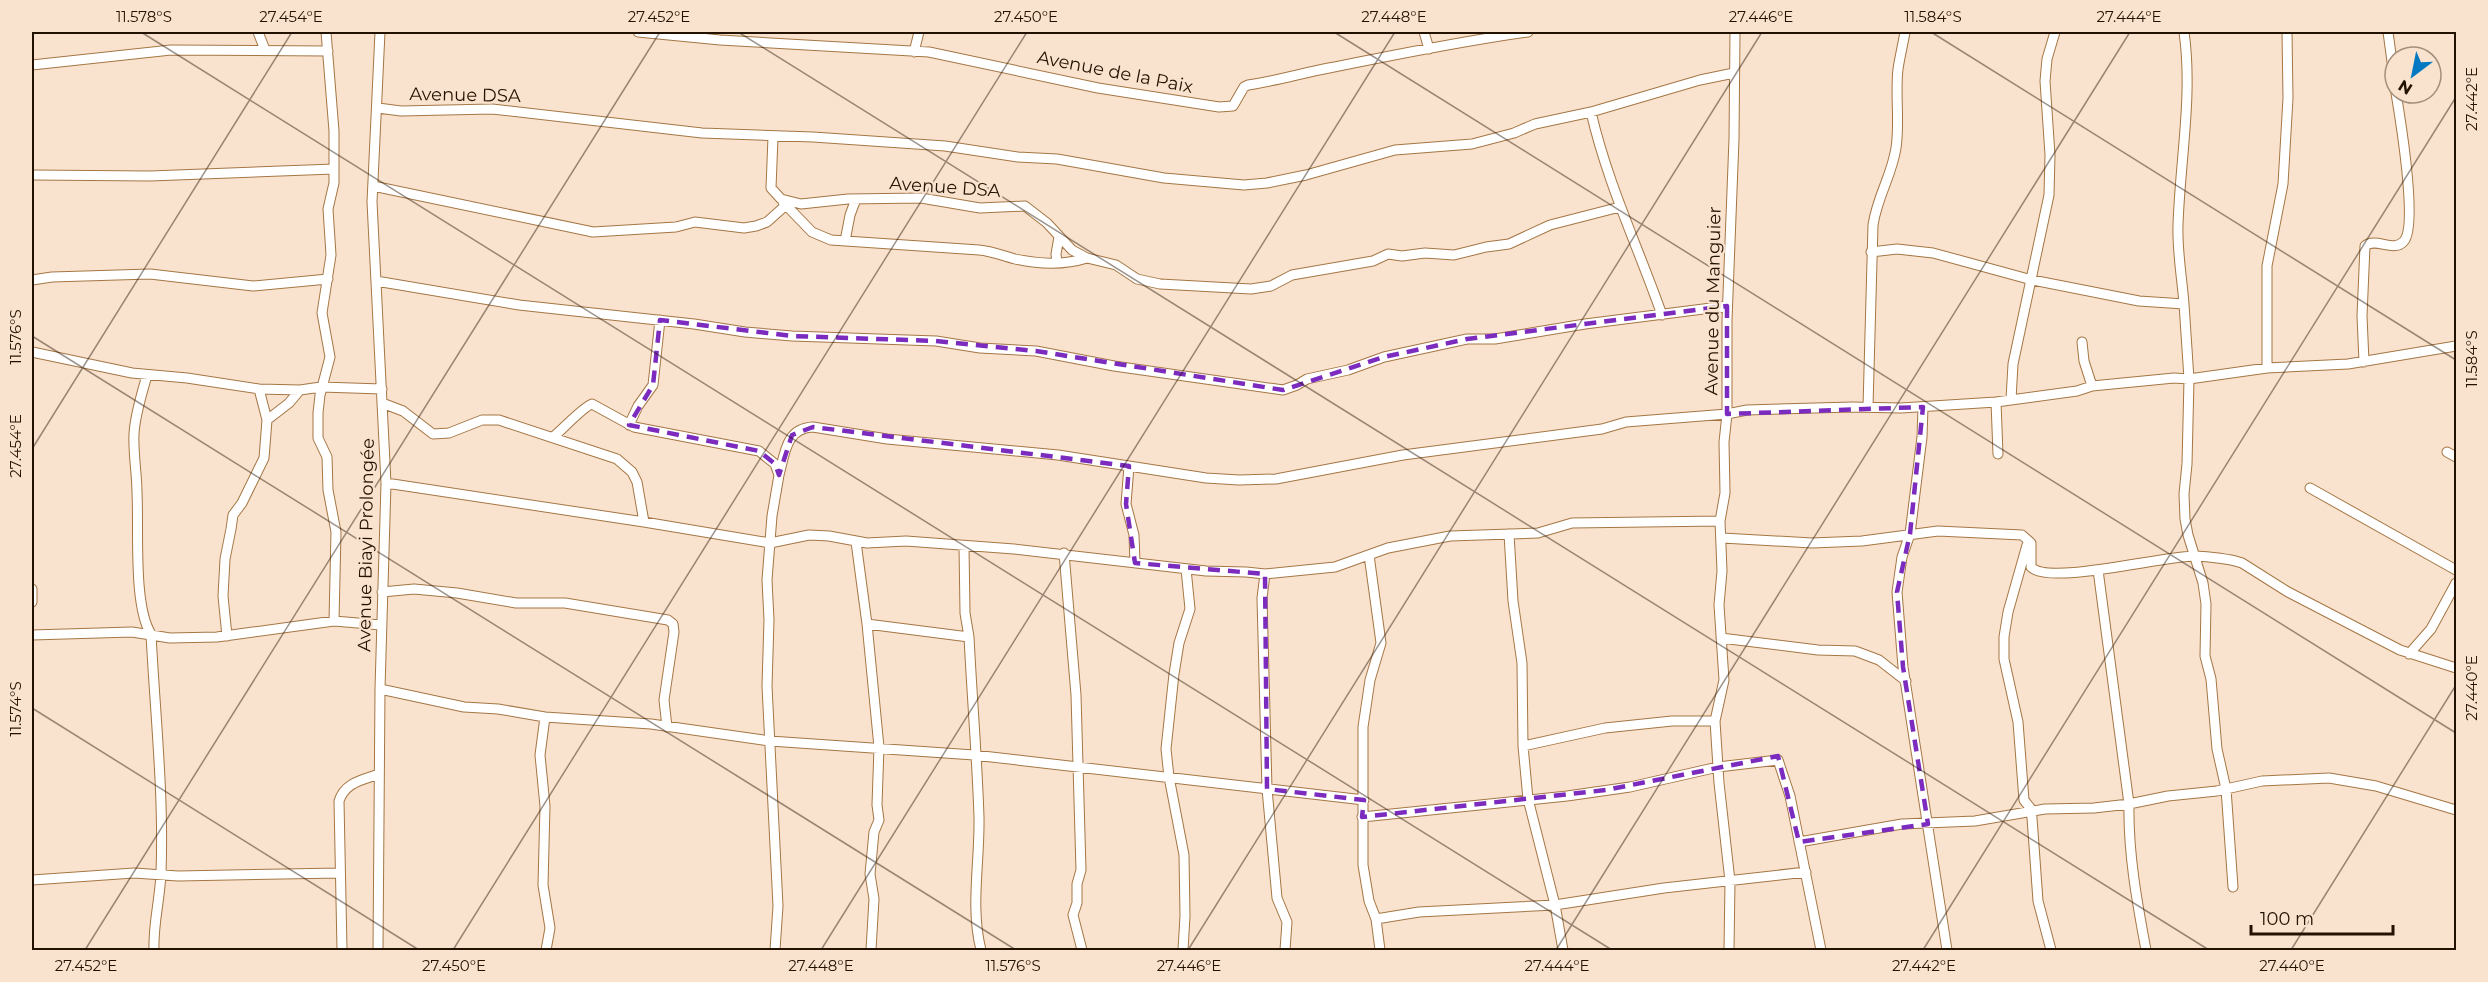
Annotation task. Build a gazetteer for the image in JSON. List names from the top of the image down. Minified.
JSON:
{"streets":{"street":["Avenue de la Paix","Avenue DSA","Avenue du Manguier","Avenue Biayi Prolongée"]},"crossings":[["Avenue DSA","Avenue du Manguier"],["Avenue DSA","Avenue Biayi Prolongée"]],"scale_bar":"100 m","north":"bottom left","coordinates":["11.578°S","27.454°E","27.452°E","27.450°E","27.448°E","27.446°E","11.584°S","27.444°E","27.442°E","11.576°S","27.440°E","11.574°S"]}
